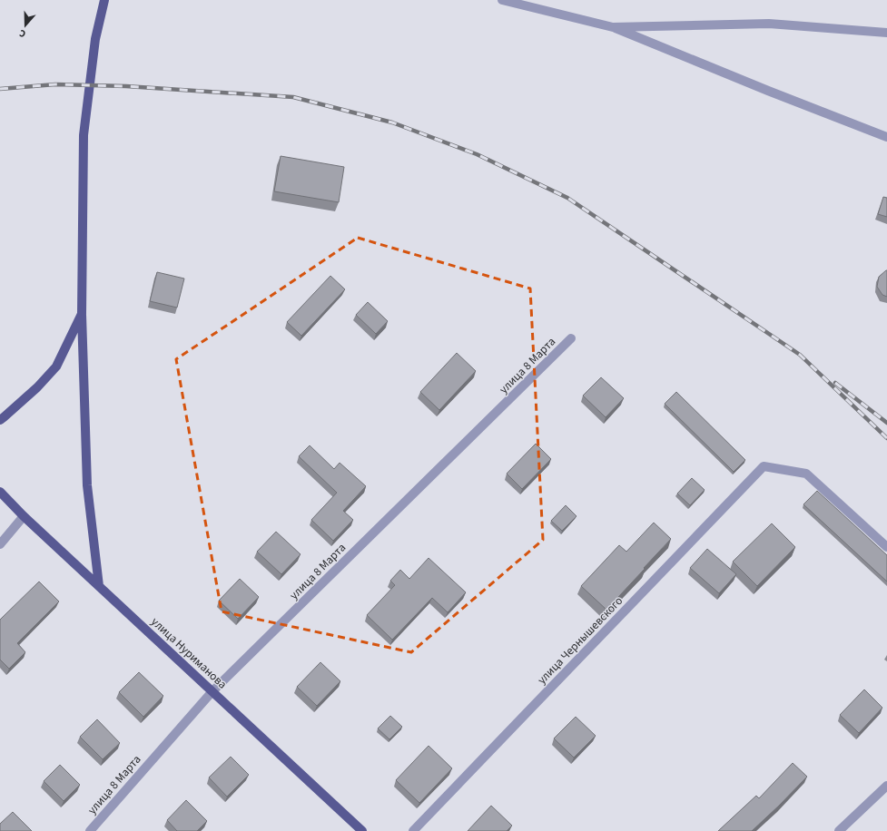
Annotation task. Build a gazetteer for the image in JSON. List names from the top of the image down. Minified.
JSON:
{"streets":{"main road":["улица Нуриманова"],"street":["улица 8 Марта","улица Чернышевского"]},"crossings":[["улица 8 Марта","улица Нуриманова"]],"north":"bottom"}
